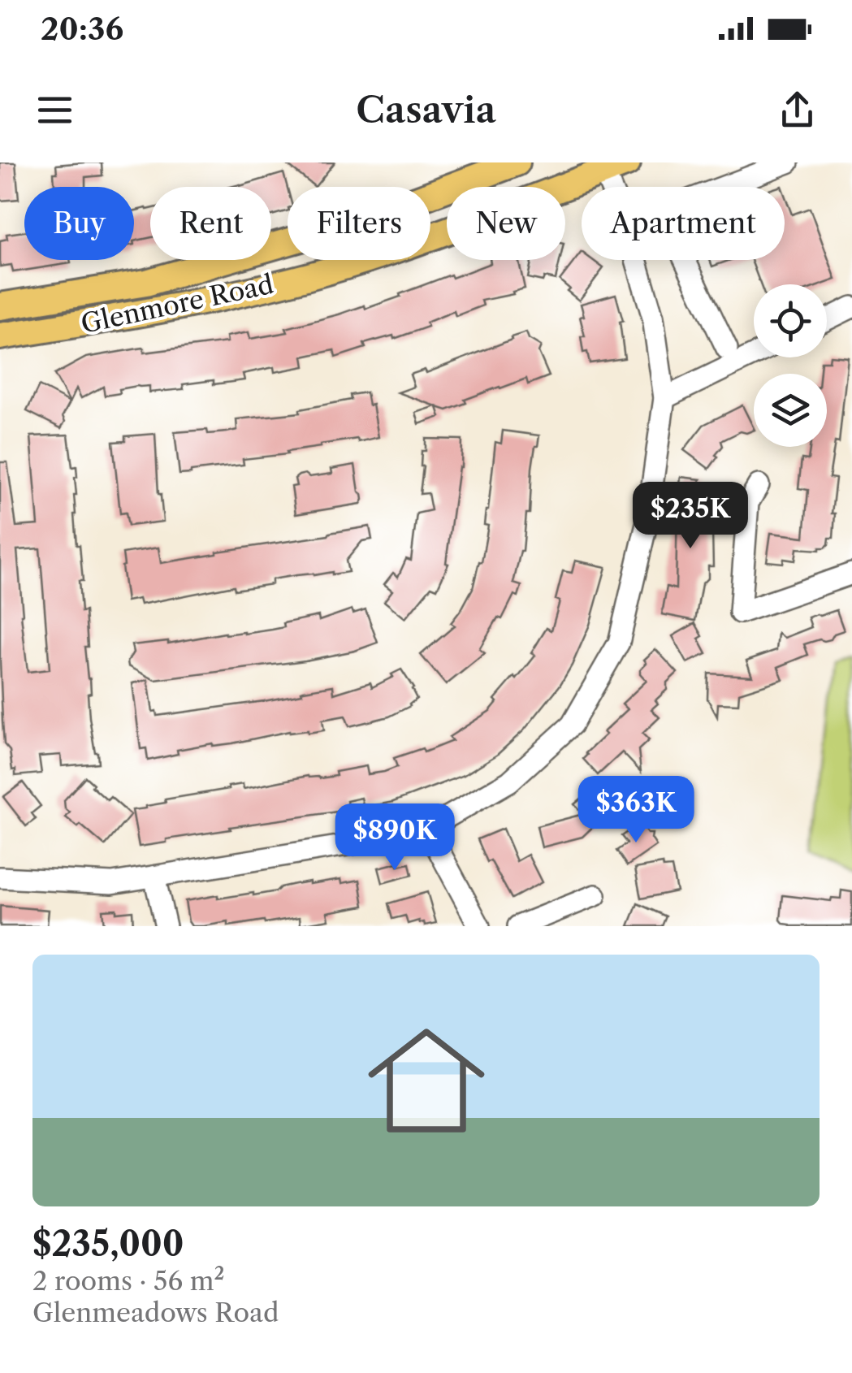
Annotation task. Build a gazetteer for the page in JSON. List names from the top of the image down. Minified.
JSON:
{"streets":{"main road":["Glenmore Road"]},"page":{"status":"20:36","header":"Casavia","chip":["Buy","Rent","Filters","New","Apartment"],"price":["$235K","$363K","$890K"],"list":[{"name":"$235,000","note":"2 rooms · 56 m² · Glenmeadows Road"}]}}
